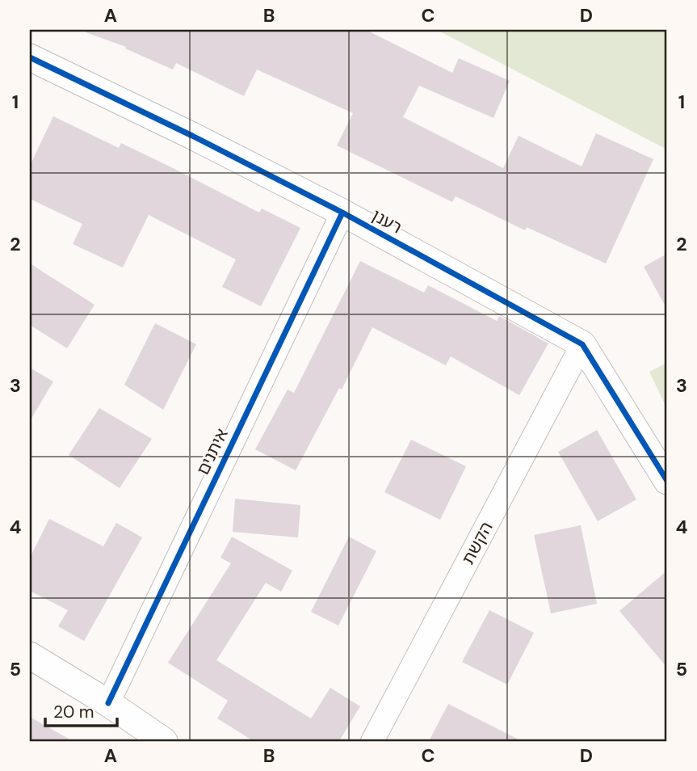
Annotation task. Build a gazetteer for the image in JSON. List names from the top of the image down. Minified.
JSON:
{"streets":{"street":["רענן","איתנים","הקשת"]},"crossings":[["רענן","איתנים"],["רענן","הקשת"]],"scale_bar":"20 m","grid":{"columns":["A","B","C","D"],"rows":["1","2","3","4","5"]}}
